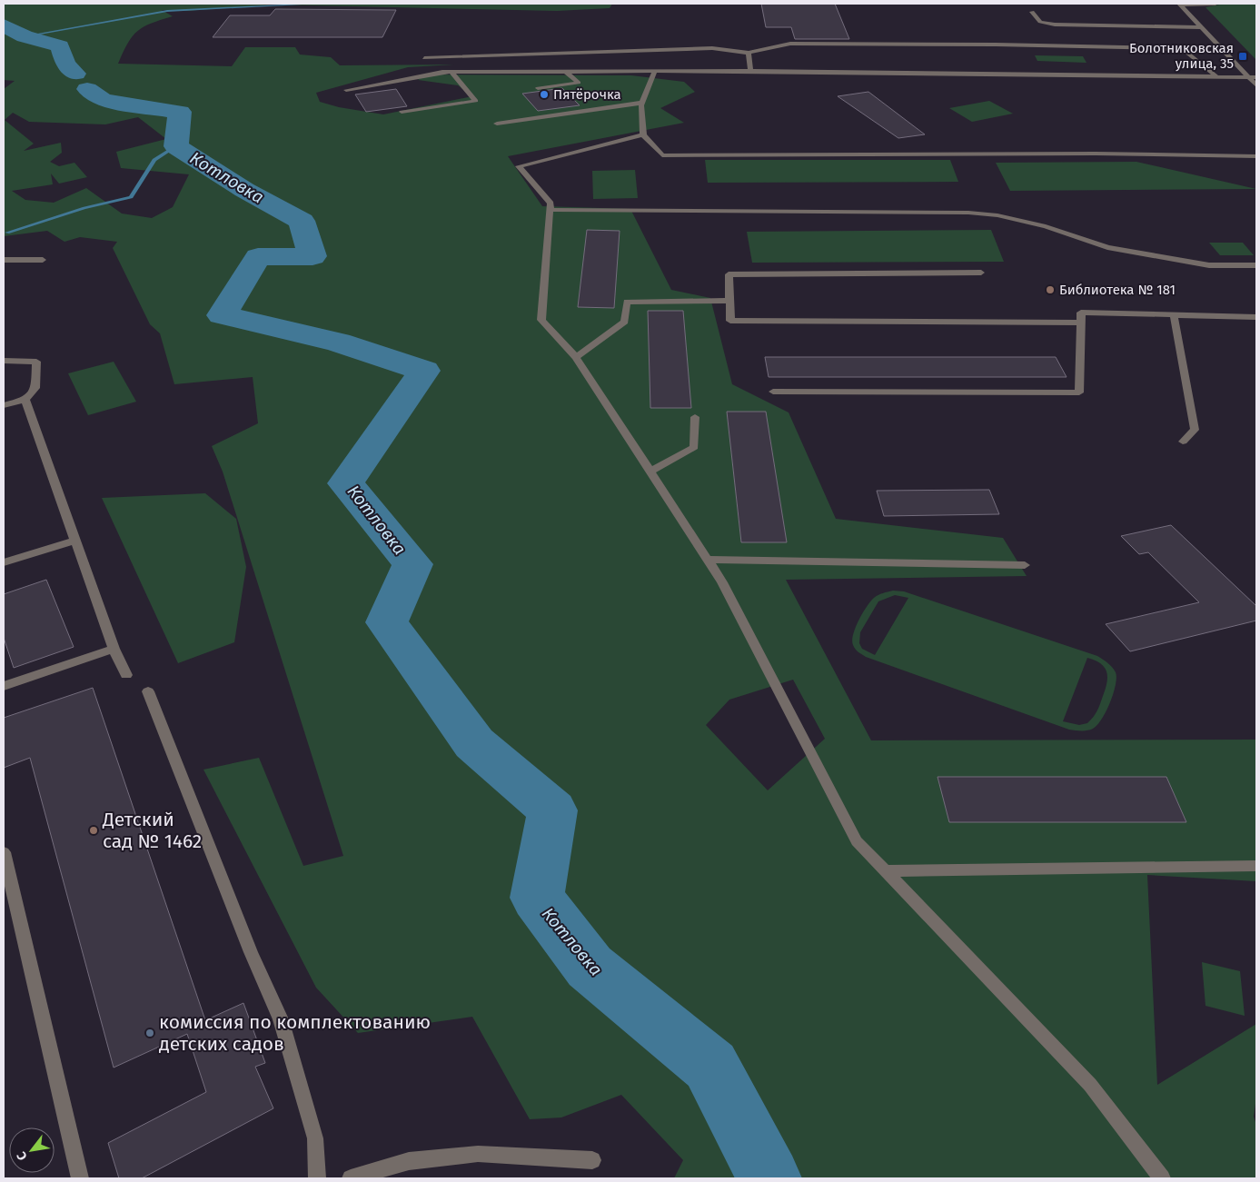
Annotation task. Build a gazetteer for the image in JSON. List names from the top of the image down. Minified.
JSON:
{"water":["Котловка"],"places":{"transit":["Болотниковская улица, 35"],"other":["Пятёрочка","Библиотека № 181","Детский сад № 1462","комиссия по комплектованию детских садов"]},"north":"bottom left"}
